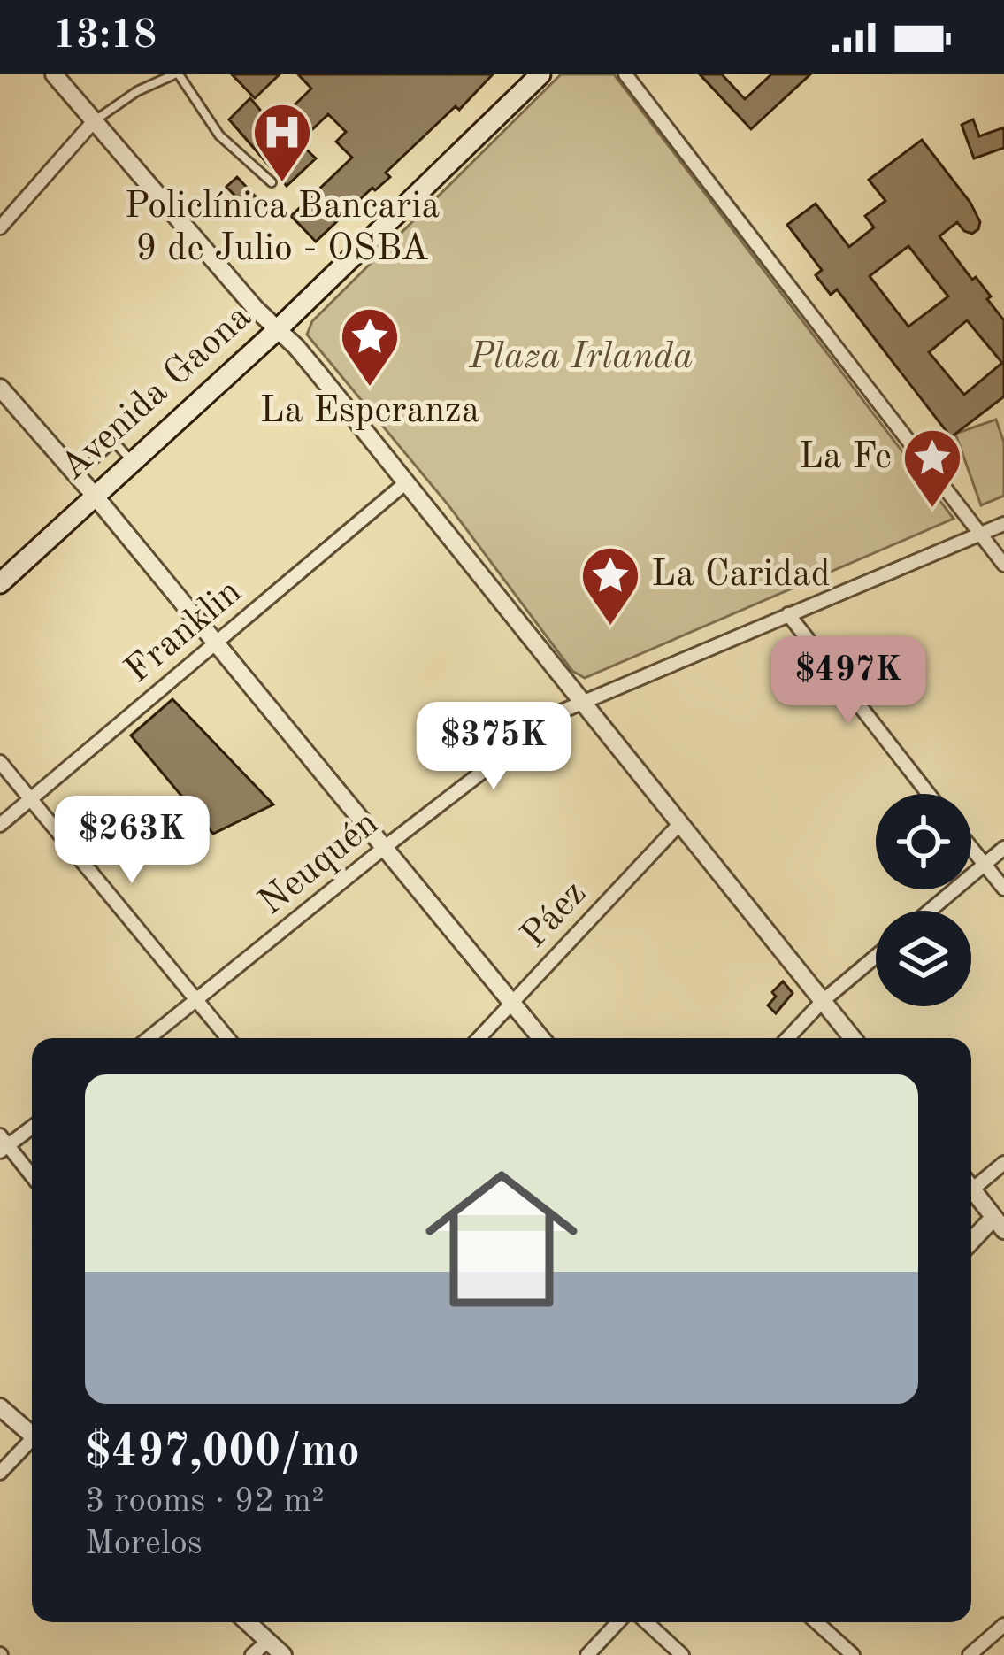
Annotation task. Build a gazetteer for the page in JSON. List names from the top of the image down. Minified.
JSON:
{"streets":{"main road":["Avenida Gaona"],"street":["Franklin","Neuquén","Páez"]},"parks":["Plaza Irlanda"],"places":{"hospital":["Policlínica Bancaria 9 de Julio - OSBA"],"place":["La Esperanza","La Fe","La Caridad"]},"page":{"status":"13:18","price":["$497K","$375K","$263K"],"list":[{"name":"$497,000/mo","note":"3 rooms · 92 m² · Morelos"}]}}
